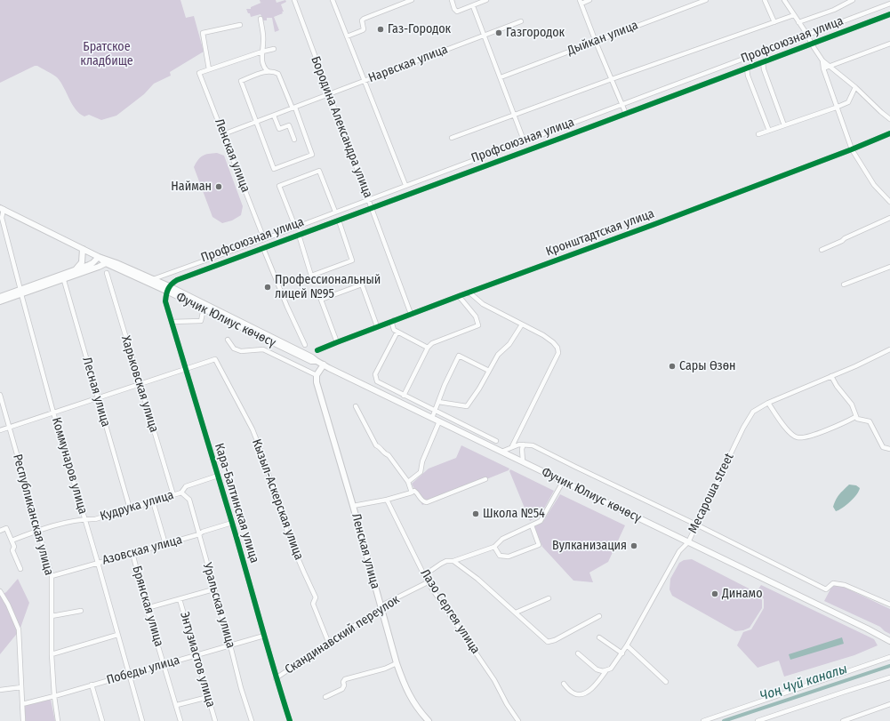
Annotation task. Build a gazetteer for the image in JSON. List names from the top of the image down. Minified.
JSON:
{"streets":{"main road":["Ленская улица","Фучик Юлиус көчөсү"],"street":["Дыйкан улица","Профсоюзная улица","Нарвская улица","Бородина Александра улица","Кронштадтская улица","Харьковская улица","Лесная улица","Коммунаров улица","Месароша street","Кызыл-Аскерская улица","Кара-Балтинская улица","Кудрука улица","Республиканская улица","Азовская улица","Уральская улица","Брянская улица","Лазо Сергея улица","Скандинавский переулок","Энтузиастов улица","Победы улица"]},"crossings":[["Профсоюзная улица","Бородина Александра улица"],["Профсоюзная улица","Ленская улица"],["Профсоюзная улица","Фучик Юлиус көчөсү"],["Профсоюзная улица","Кара-Балтинская улица"],["Нарвская улица","Бородина Александра улица"],["Нарвская улица","Ленская улица"],["Бородина Александра улица","Кронштадтская улица"],["Ленская улица","Скандинавский переулок"],["Фучик Юлиус көчөсү","Коммунаров улица"],["Фучик Юлиус көчөсү","Месароша street"],["Фучик Юлиус көчөсү","Кара-Балтинская улица"],["Харьковская улица","Кудрука улица"],["Лесная улица","Кудрука улица"],["Коммунаров улица","Кудрука улица"],["Коммунаров улица","Азовская улица"],["Коммунаров улица","Победы улица"],["Кызыл-Аскерская улица","Кара-Балтинская улица"],["Кызыл-Аскерская улица","Скандинавский переулок"],["Кара-Балтинская улица","Кудрука улица"],["Кара-Балтинская улица","Азовская улица"],["Кара-Балтинская улица","Скандинавский переулок"],["Кара-Балтинская улица","Победы улица"],["Кудрука улица","Республиканская улица"],["Кудрука улица","Уральская улица"],["Республиканская улица","Азовская улица"],["Республиканская улица","Победы улица"],["Азовская улица","Уральская улица"],["Азовская улица","Брянская улица"],["Уральская улица","Победы улица"],["Брянская улица","Победы улица"],["Лазо Сергея улица","Скандинавский переулок"],["Энтузиастов улица","Победы улица"]],"water":["Чоң Чүй каналы"],"parks":["Братское кладбище"],"places":["Газ-Городок","Газгородок","Найман","Профессиональный лицей №95","Сары Өзөн","Школа №54","Вулканизация","Динамо"]}
